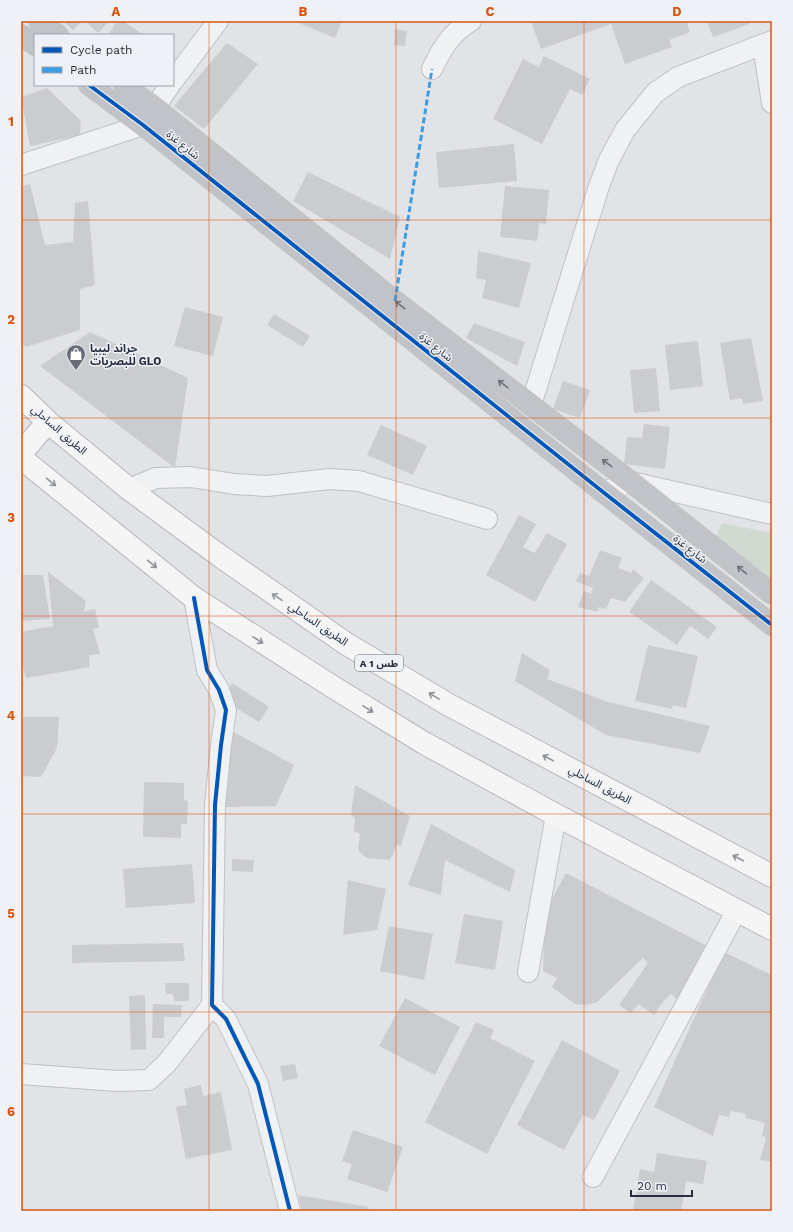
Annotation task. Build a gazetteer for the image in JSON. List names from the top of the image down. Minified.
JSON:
{"streets":{"highway":["الطريق الساحلي","A 1 طس"],"street":["شارع غزة"]},"places":{"shop":["جراند ليبيا للبصريات GLO"]},"legend":["Cycle path","Path"],"scale_bar":"20 m","grid":{"columns":["A","B","C","D"],"rows":["1","2","3","4","5","6"]}}
